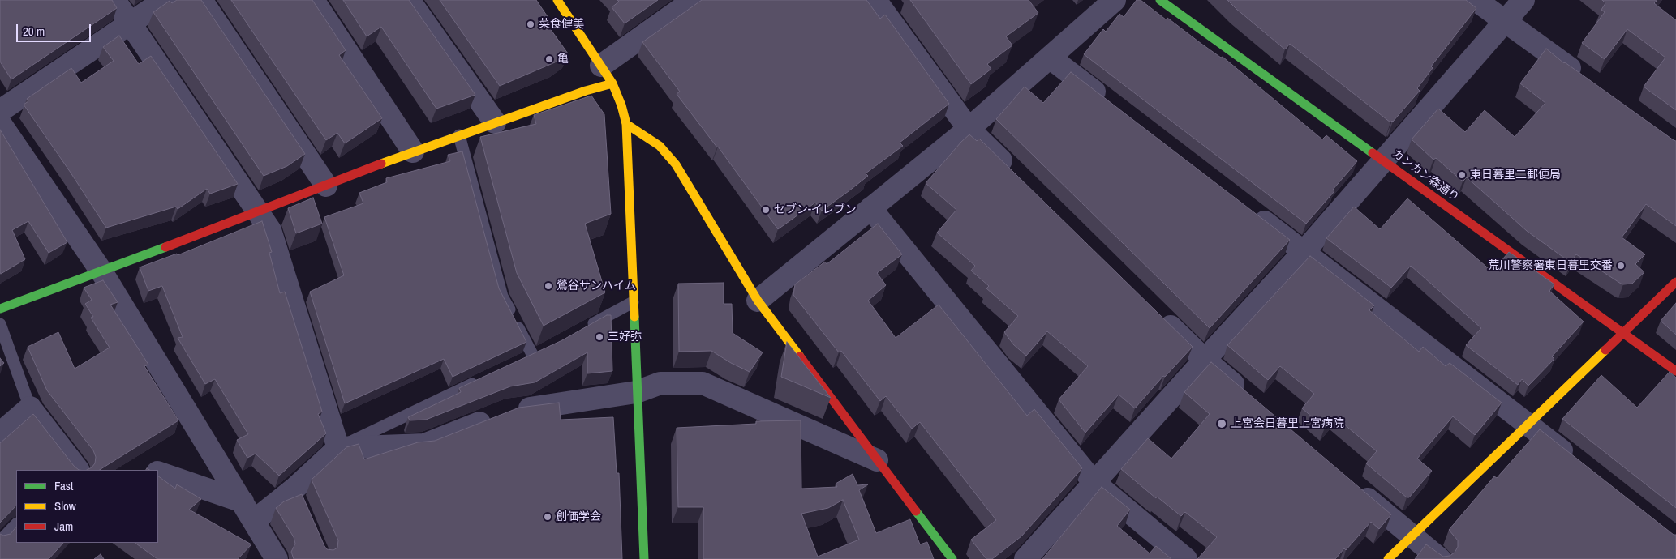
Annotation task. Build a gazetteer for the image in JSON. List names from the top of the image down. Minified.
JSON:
{"streets":{"street":["カンカン森通り"]},"places":["菜食健美","亀","東日暮里二郵便局","セブン-イレブン","荒川警察署東日暮里交番","鶯谷サンハイム","三好弥","上宮会日暮里上宮病院","創価学会"],"legend":["Fast","Slow","Jam"],"scale_bar":"20 m"}
